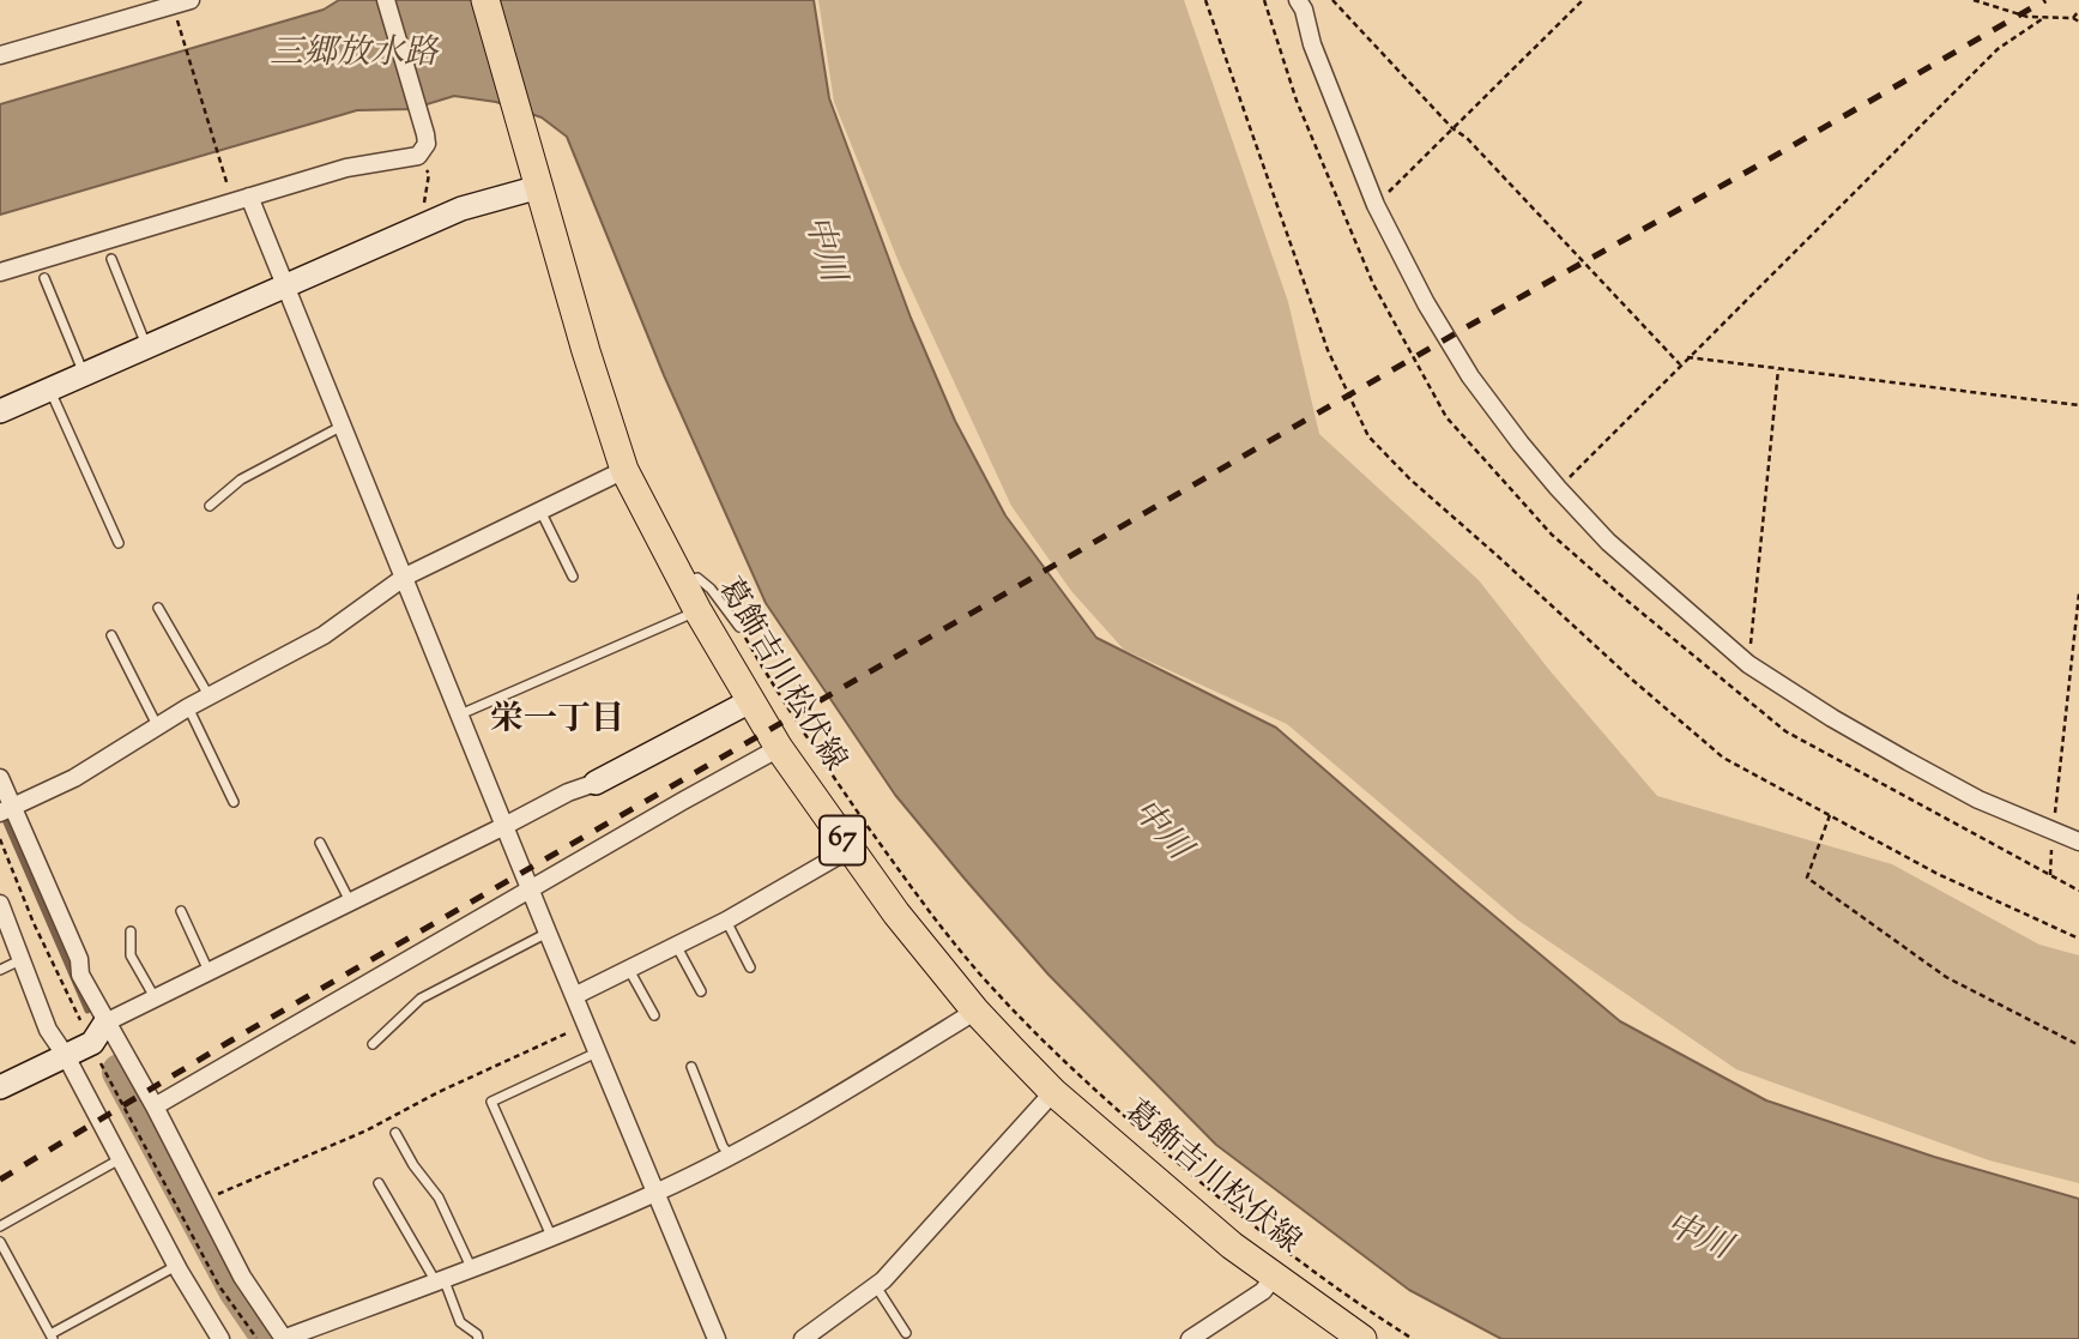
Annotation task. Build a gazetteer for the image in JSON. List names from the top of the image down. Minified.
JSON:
{"streets":{"main road":["葛飾吉川松伏線","67"]},"districts":["栄一丁目"],"water":["三郷放水路","中川"]}
